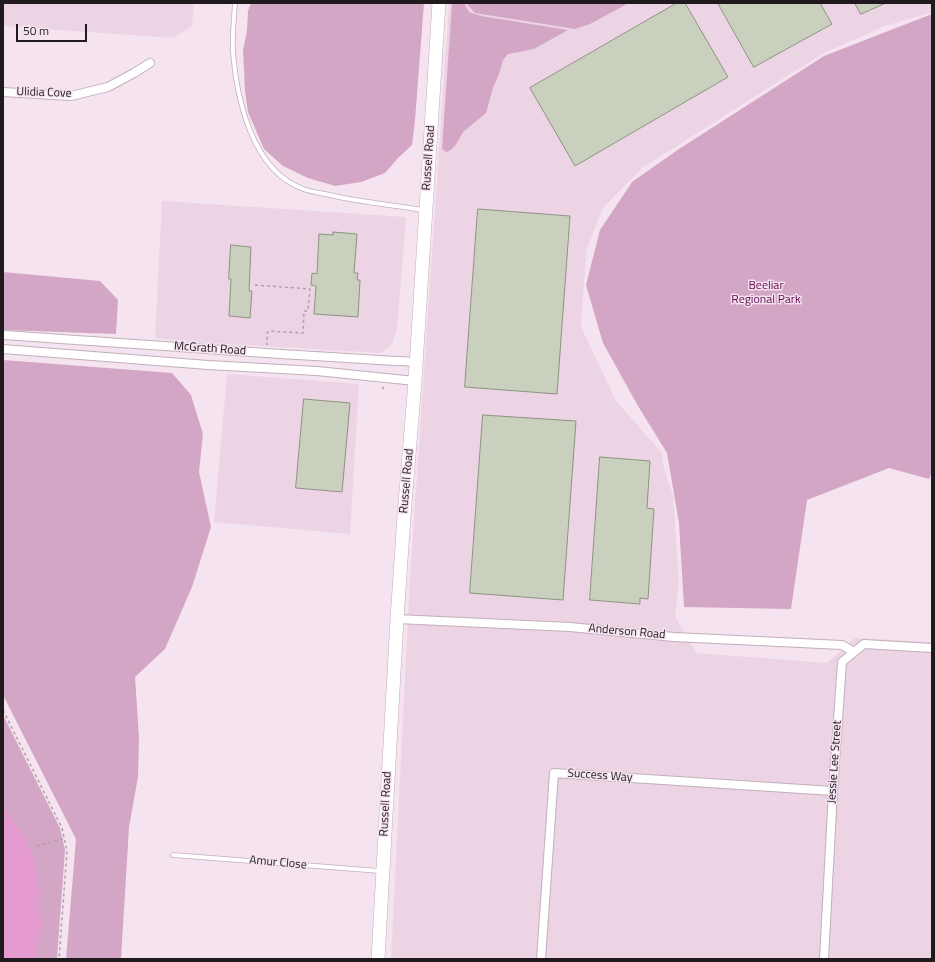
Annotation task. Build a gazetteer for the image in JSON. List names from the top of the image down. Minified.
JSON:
{"streets":{"main road":["Russell Road"],"street":["Ulidia Cove","McGrath Road","Anderson Road","Jessie Lee Street","Success Way"],"lane":["Amur Close"]},"crossings":[["Russell Road","McGrath Road"],["Russell Road","Anderson Road"],["Russell Road","Amur Close"],["Anderson Road","Jessie Lee Street"],["Jessie Lee Street","Success Way"]],"parks":["Beeliar Regional Park"],"scale_bar":"50 m"}
